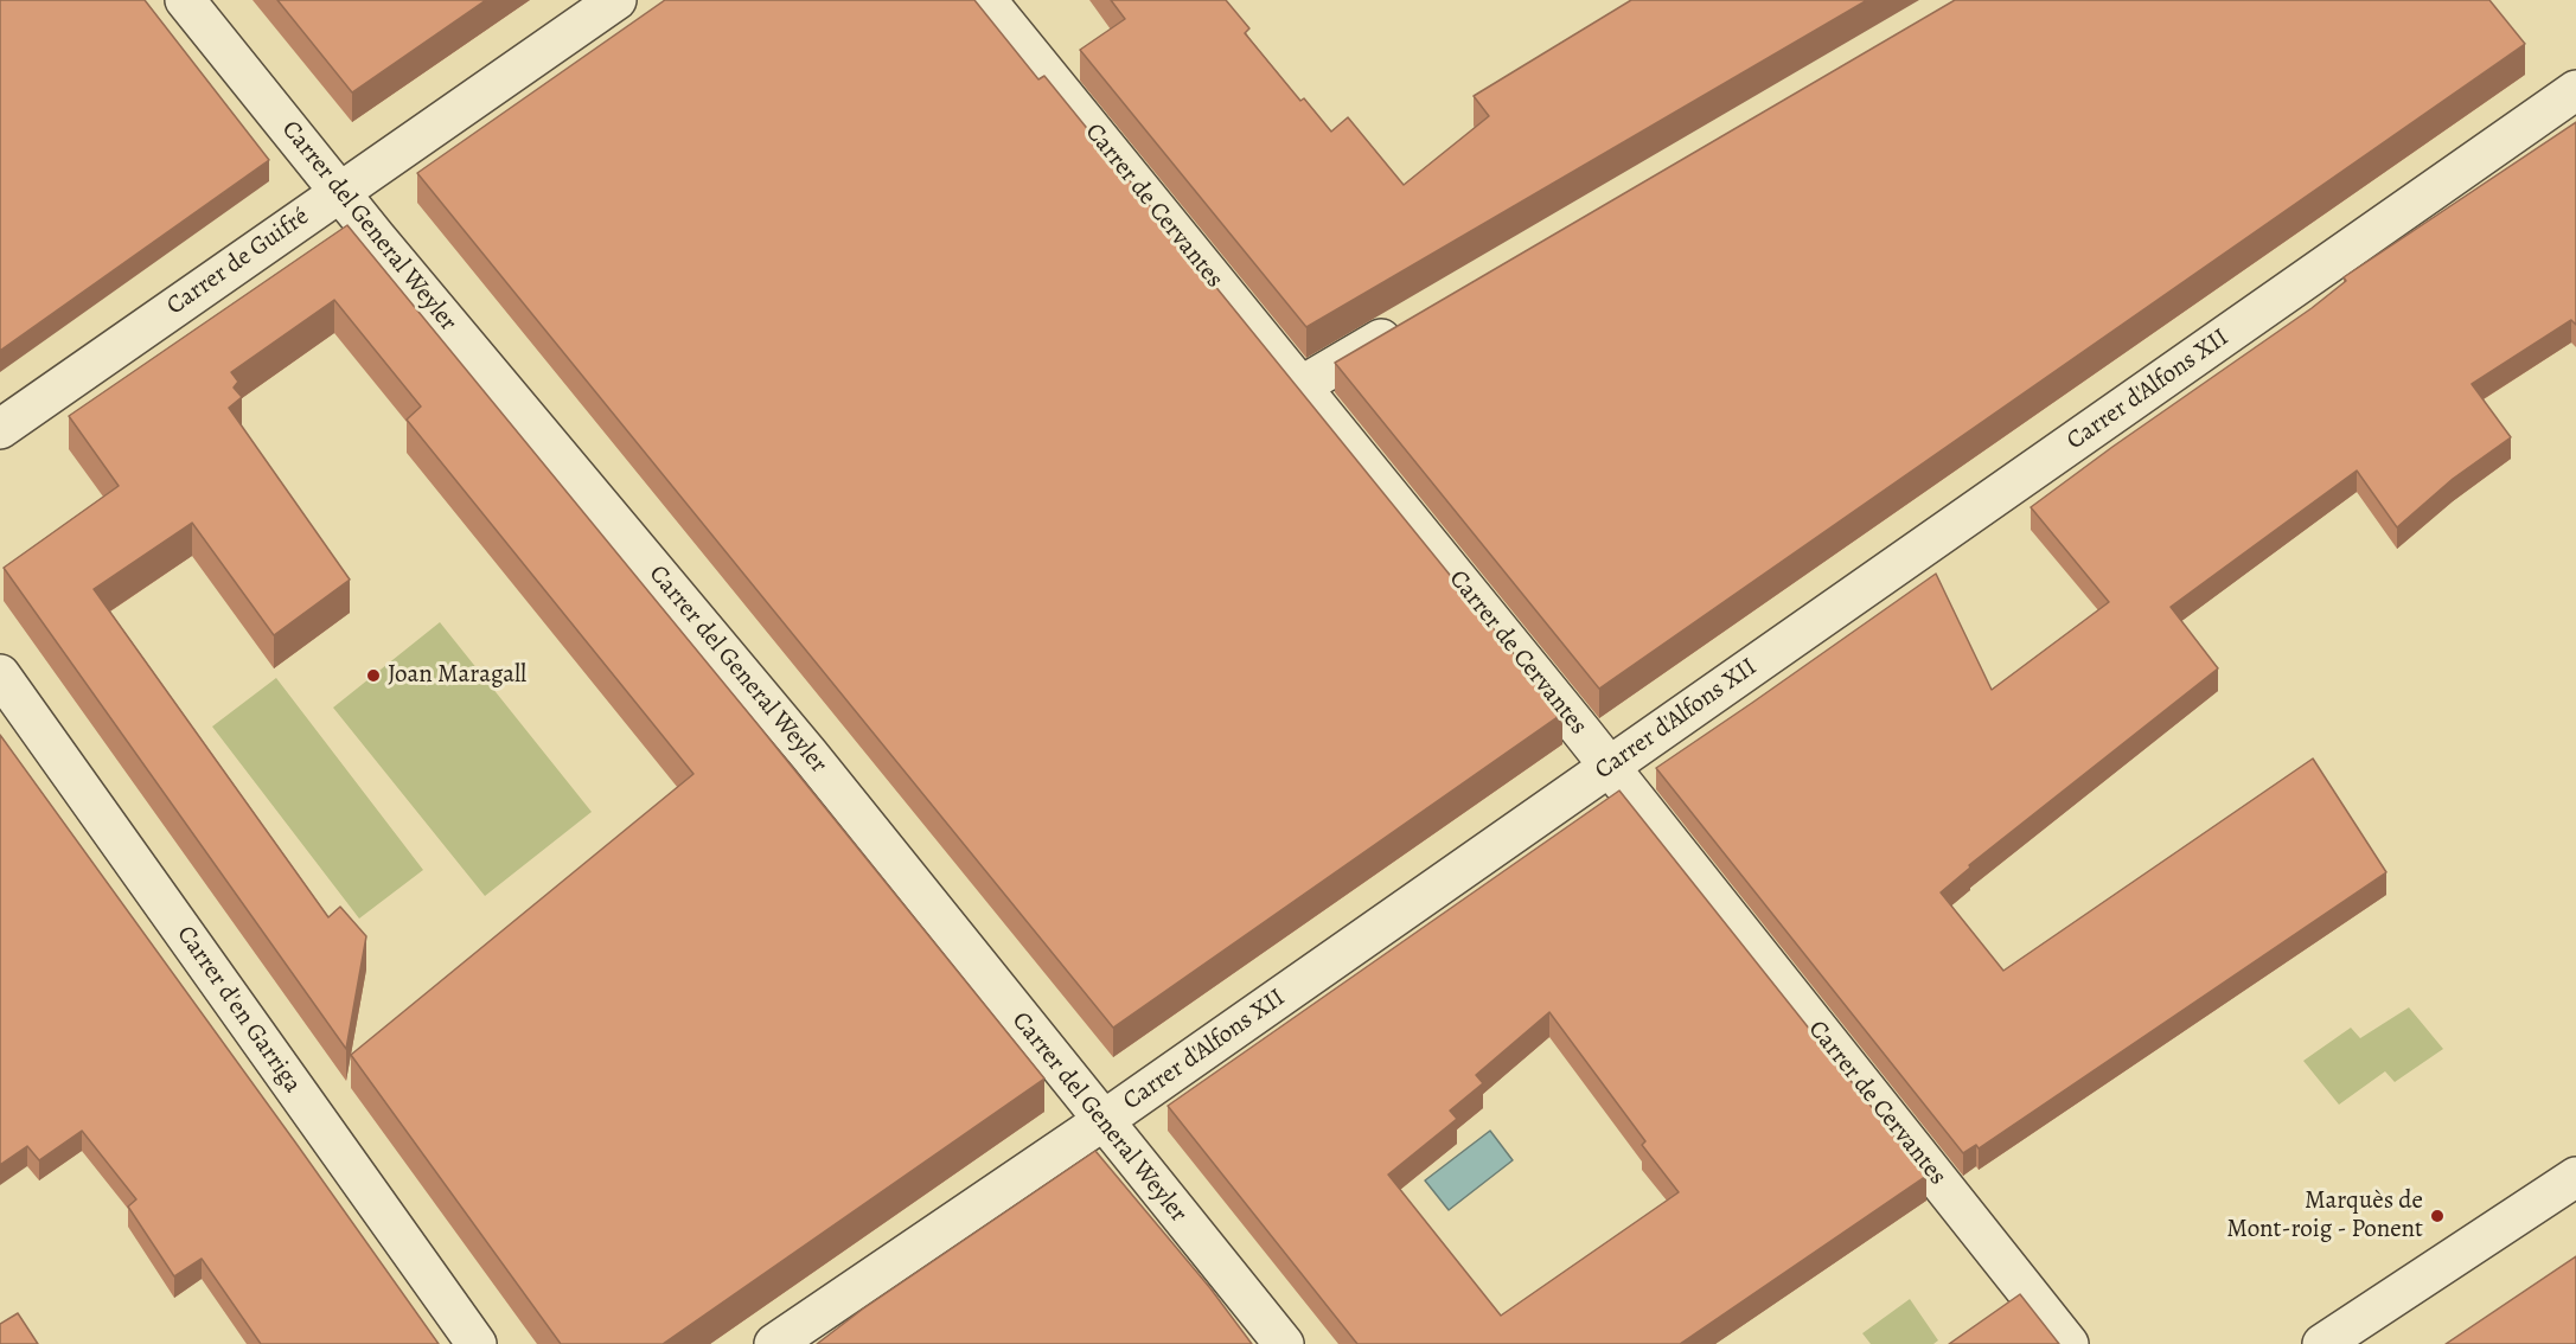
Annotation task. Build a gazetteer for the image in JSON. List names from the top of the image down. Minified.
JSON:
{"streets":{"street":["Carrer de Cervantes","Carrer del General Weyler","Carrer de Guifré","Carrer d'Alfons XII","Carrer d'en Garriga"]},"crossings":[["Carrer de Cervantes","Carrer d'Alfons XII"],["Carrer del General Weyler","Carrer de Guifré"],["Carrer del General Weyler","Carrer d'Alfons XII"]],"places":["Joan Maragall","Marquès de Mont-roig - Ponent"]}
